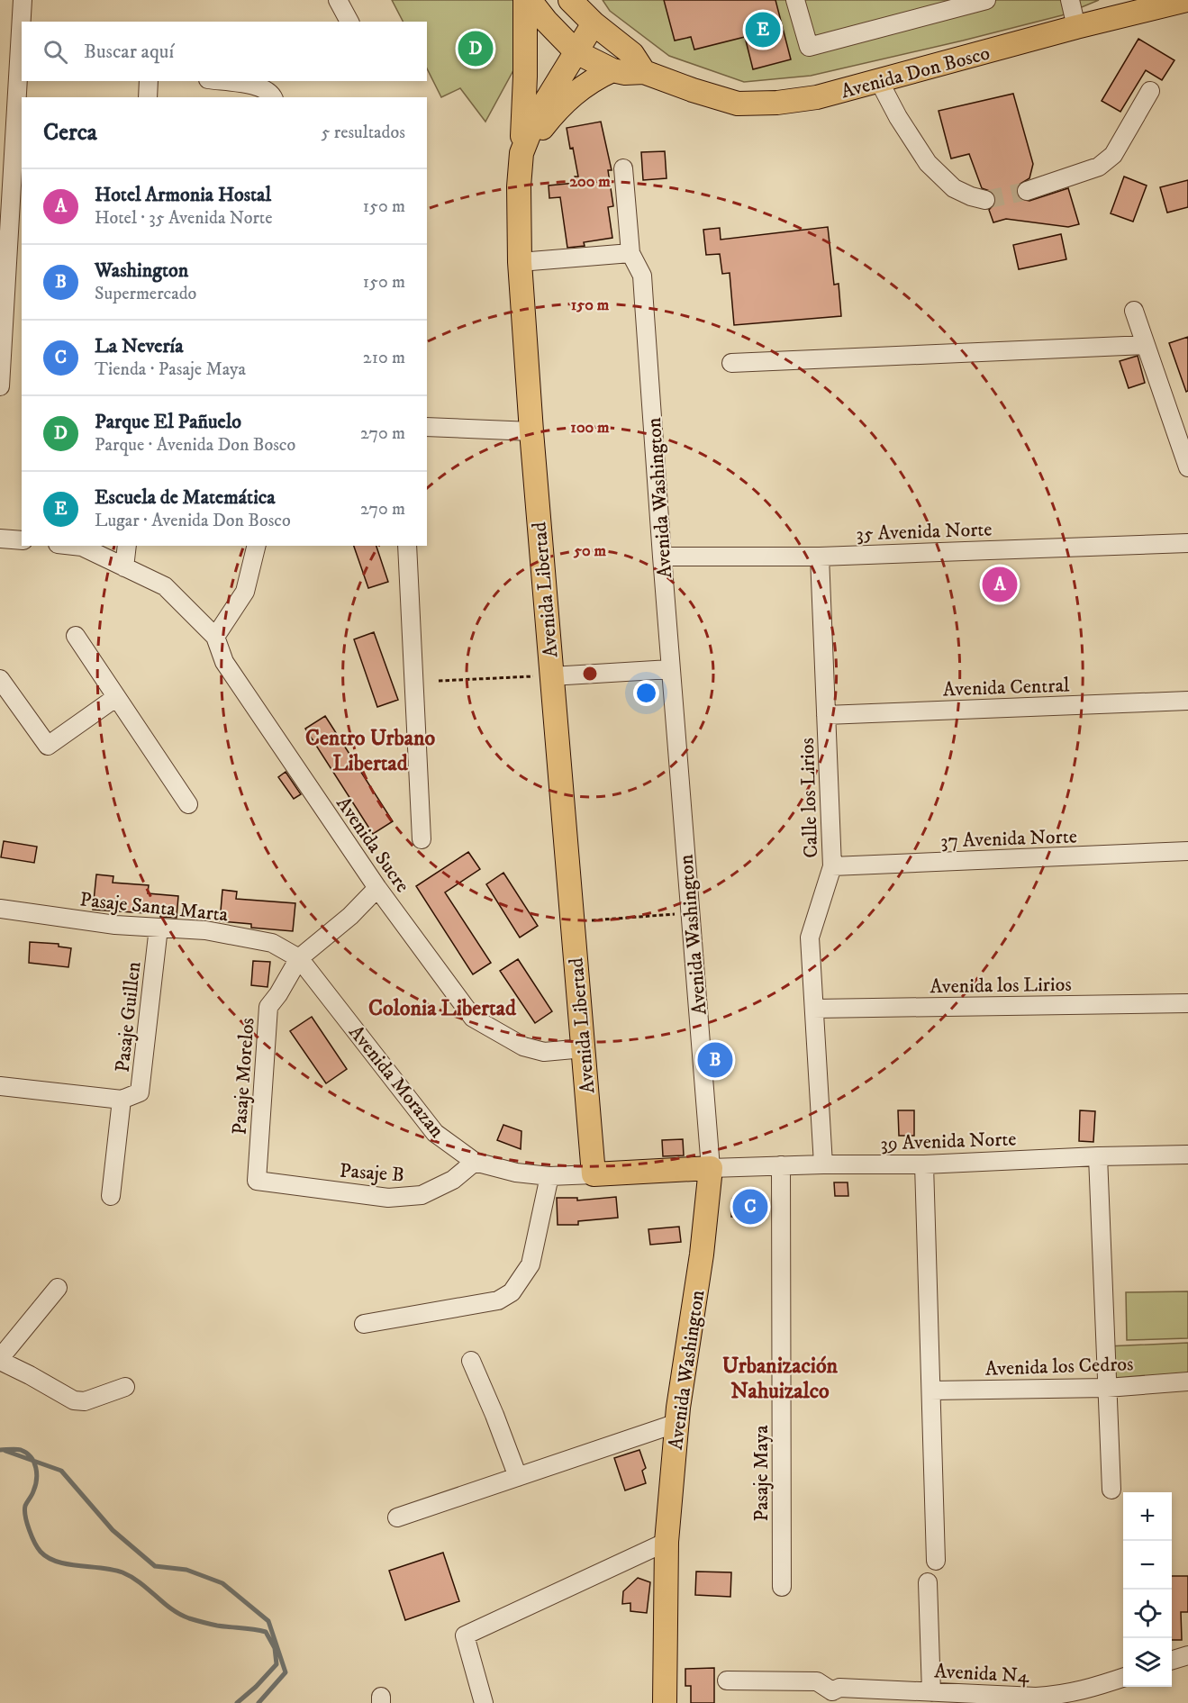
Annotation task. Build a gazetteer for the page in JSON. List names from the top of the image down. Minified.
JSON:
{"streets":{"main road":["Avenida Don Bosco","Avenida Washington","Avenida Libertad","Avenida Morazan"],"street":["35 Avenida Norte","Avenida Central","Calle los Lirios","37 Avenida Norte","Avenida Sucre","Pasaje Santa Marta","Avenida los Lirios","Pasaje Guillen","Pasaje Morelos","39 Avenida Norte","Pasaje B","Avenida los Cedros","Pasaje Maya","Avenida N4"]},"crossings":[["Avenida Don Bosco","Avenida Libertad"],["Avenida Washington","35 Avenida Norte"],["Avenida Washington","Avenida Morazan"],["Avenida Washington","39 Avenida Norte"],["35 Avenida Norte","Calle los Lirios"],["Avenida Libertad","Avenida Sucre"],["Avenida Libertad","Avenida Morazan"],["Avenida Central","Calle los Lirios"],["Calle los Lirios","37 Avenida Norte"],["Calle los Lirios","Avenida los Lirios"],["Calle los Lirios","39 Avenida Norte"],["Avenida Sucre","Pasaje Morelos"],["Pasaje Santa Marta","Pasaje Guillen"],["Pasaje Santa Marta","Pasaje Morelos"],["Pasaje Santa Marta","Avenida Morazan"],["Pasaje Morelos","Avenida Morazan"],["Pasaje Morelos","Pasaje B"],["Avenida Morazan","39 Avenida Norte"],["Avenida Morazan","Pasaje B"],["39 Avenida Norte","Pasaje Maya"]],"districts":["Centro Urbano Libertad","Colonia Libertad","Urbanización Nahuizalco"],"page":{"pins":["E","D","A","B","C"],"search":"Buscar aquí","heading":["Cerca","5 resultados"],"list":[{"mark":"A","name":"Hotel Armonia Hostal","note":"Hotel · 35 Avenida Norte","value":"150 m"},{"mark":"B","name":"Washington","note":"Supermercado","value":"150 m"},{"mark":"C","name":"La Nevería","note":"Tienda · Pasaje Maya","value":"210 m"},{"mark":"D","name":"Parque El Pañuelo","note":"Parque · Avenida Don Bosco","value":"270 m"},{"mark":"E","name":"Escuela de Matemática","note":"Lugar · Avenida Don Bosco","value":"270 m"}],"map_buttons":["+","−"]},"rings":["200 m","150 m","100 m","50 m"]}
